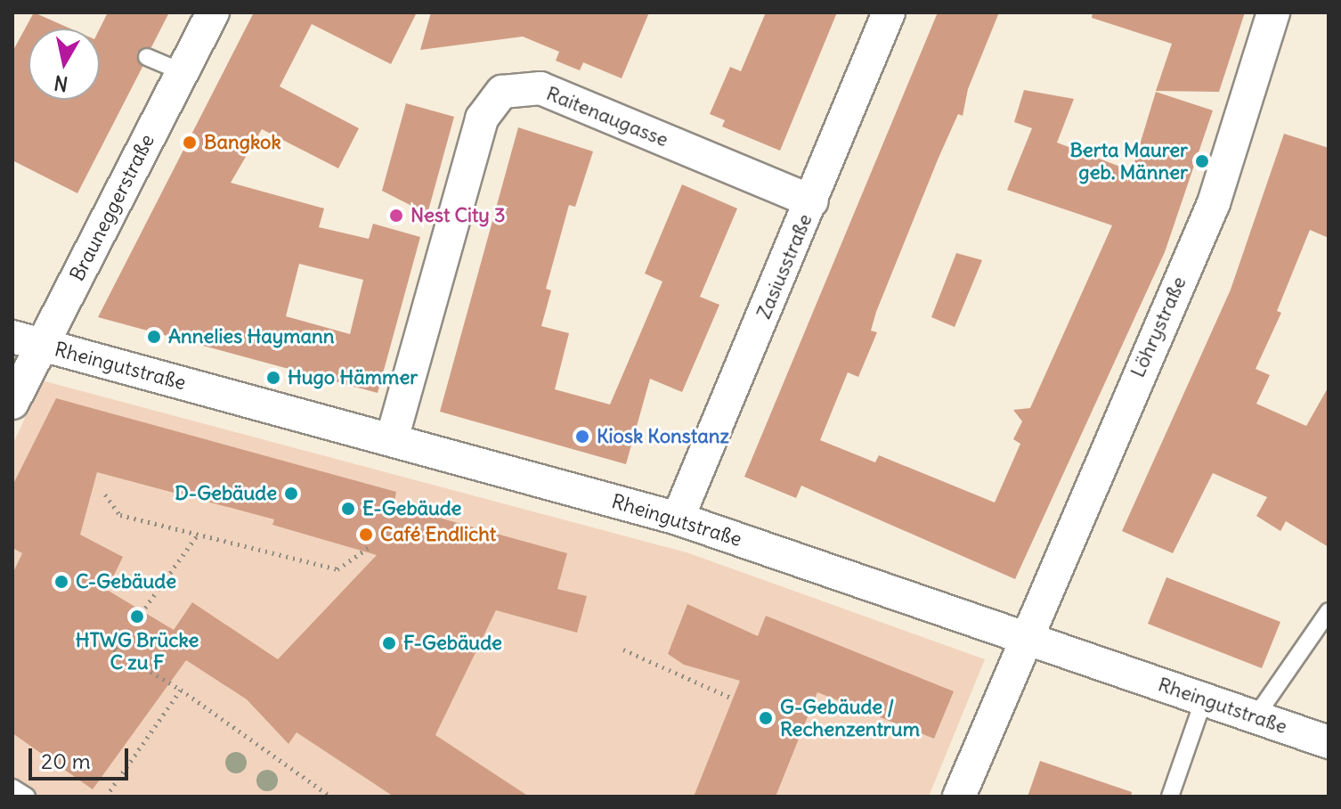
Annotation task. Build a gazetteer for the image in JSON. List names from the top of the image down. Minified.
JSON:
{"streets":{"street":["Raitenaugasse","Brauneggerstraße","Zasiusstraße","Löhrystraße","Rheingutstraße"]},"crossings":[["Raitenaugasse","Zasiusstraße"],["Raitenaugasse","Rheingutstraße"],["Brauneggerstraße","Rheingutstraße"],["Zasiusstraße","Rheingutstraße"],["Löhrystraße","Rheingutstraße"]],"places":["Bangkok","Berta Maurer geb. Männer","Nest City 3","Annelies Haymann","Hugo Hämmer","Kiosk Konstanz","D-Gebäude","E-Gebäude","Café Endlicht","C-Gebäude","HTWG Brücke C zu F","F-Gebäude","G-Gebäude / Rechenzentrum"],"scale_bar":"20 m","north":"bottom"}
